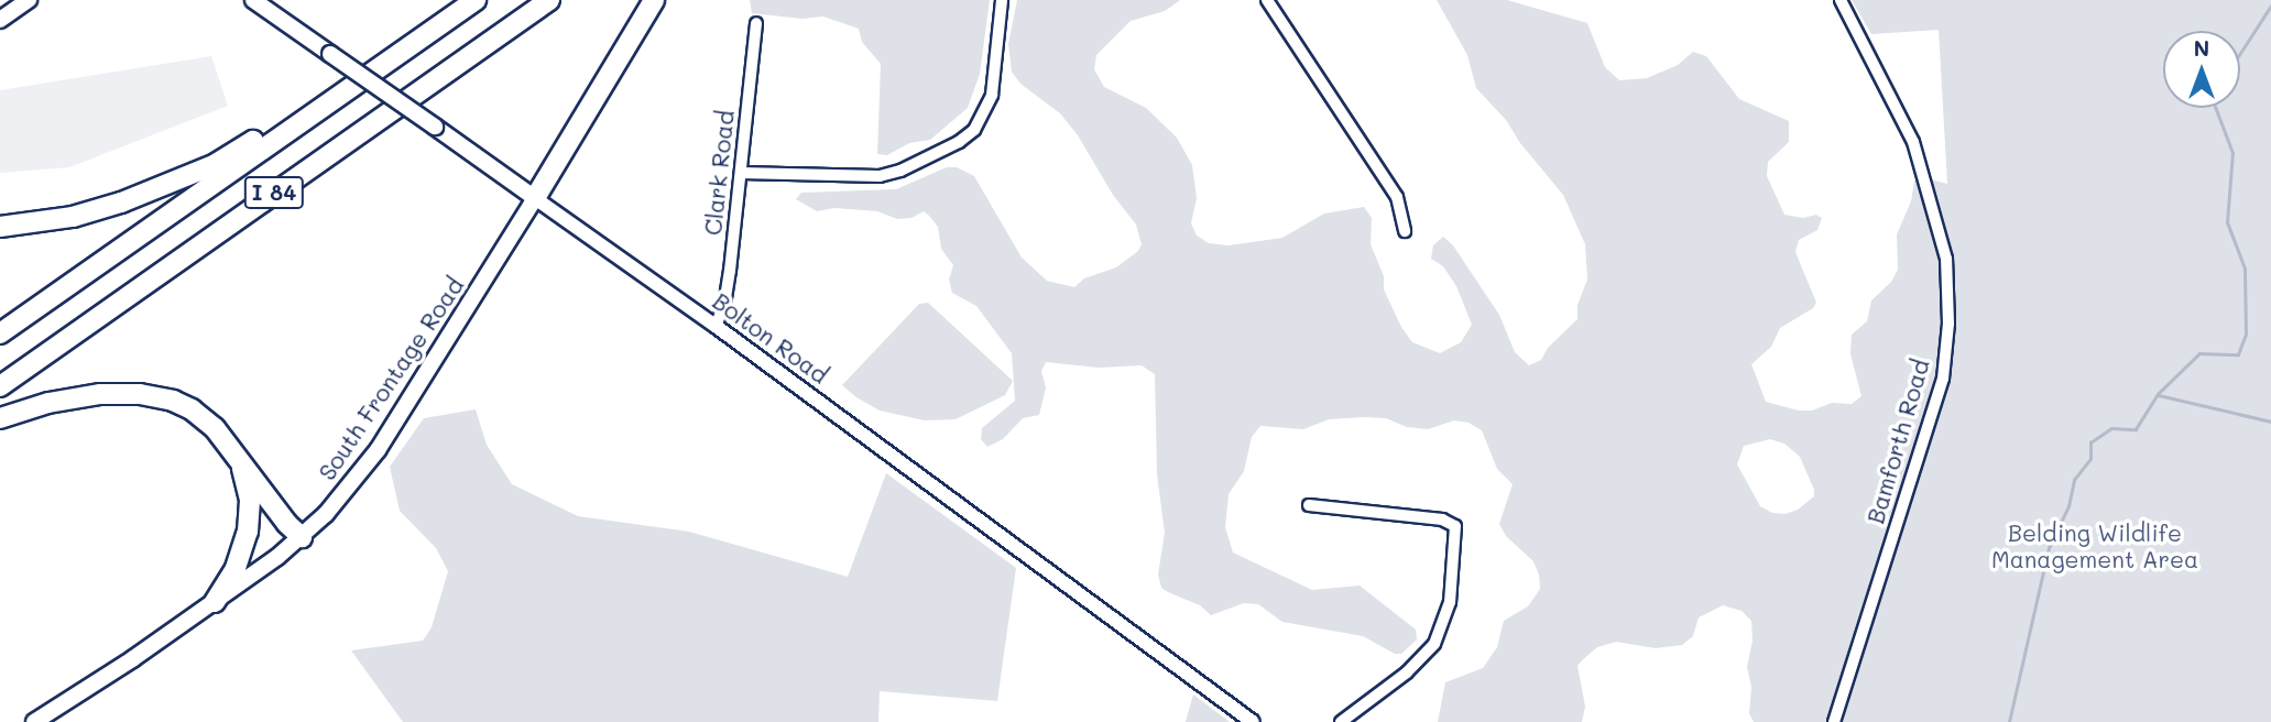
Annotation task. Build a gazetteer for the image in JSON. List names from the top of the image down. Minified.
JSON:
{"streets":{"highway":["I 84"],"main road":["Bolton Road","South Frontage Road"],"street":["Clark Road","Bamforth Road"]},"crossings":[["Clark Road","Bolton Road"],["Bolton Road","South Frontage Road"]],"parks":["Belding Wildlife Management Area"],"north":"top"}
